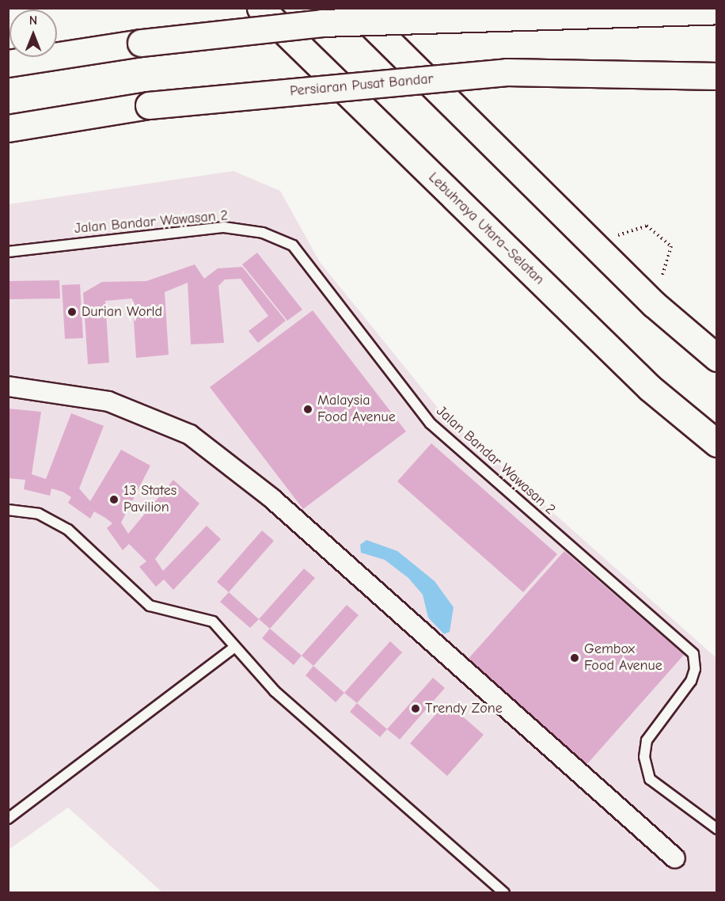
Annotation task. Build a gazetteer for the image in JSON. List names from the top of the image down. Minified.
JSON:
{"streets":{"main road":["Persiaran Pusat Bandar","Lebuhraya Utara–Selatan"],"lane":["Jalan Bandar Wawasan 2"]},"places":["Durian World","Malaysia Food Avenue","13 States Pavilion","Gembox Food Avenue","Trendy Zone"],"north":"top"}
